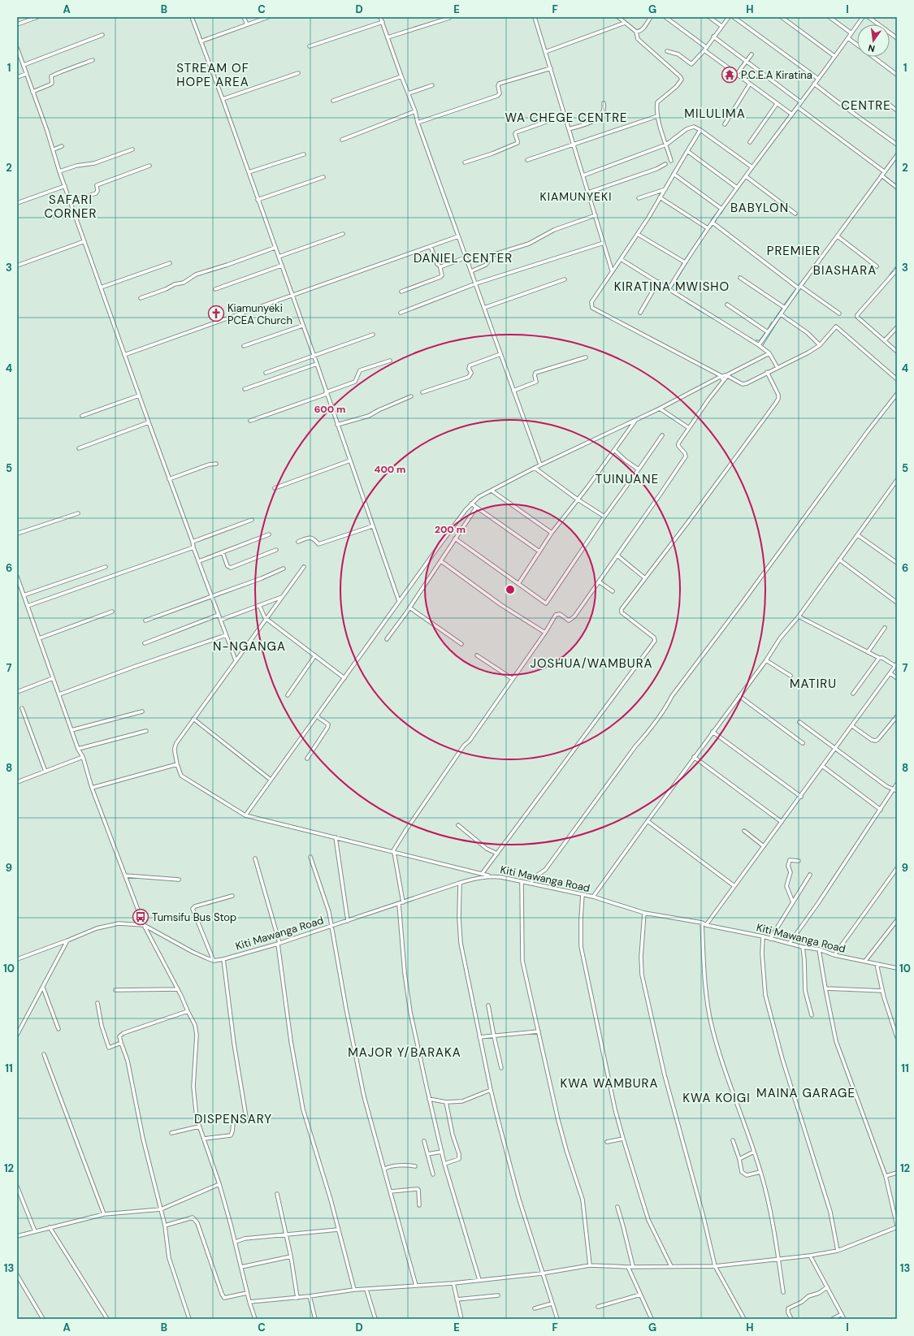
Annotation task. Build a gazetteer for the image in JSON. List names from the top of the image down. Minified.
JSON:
{"streets":{"street":["Kiti Mawanga Road"]},"districts":["STREAM OF HOPE AREA","CENTRE","MILULIMA","WA CHEGE CENTRE","KIAMUNYEKI","SAFARI CORNER","BABYLON","PREMIER","DANIEL CENTER","BIASHARA","KIRATINA MWISHO","TUINUANE","N-NGANGA","JOSHUA/WAMBURA","MATIRU","MAJOR Y/BARAKA","KWA WAMBURA","MAINA GARAGE","KWA KOIGI","DISPENSARY"],"places":{"temple":["P.C.E.A Kiratina"],"church":["Kiamunyeki PCEA Church"],"bus stop":["Tumsifu Bus Stop"]},"north":"bottom","grid":{"columns":["A","B","C","D","E","F","G","H","I"],"rows":["1","2","3","4","5","6","7","8","9","10","11","12","13"]},"rings":["600 m","400 m","200 m"]}
